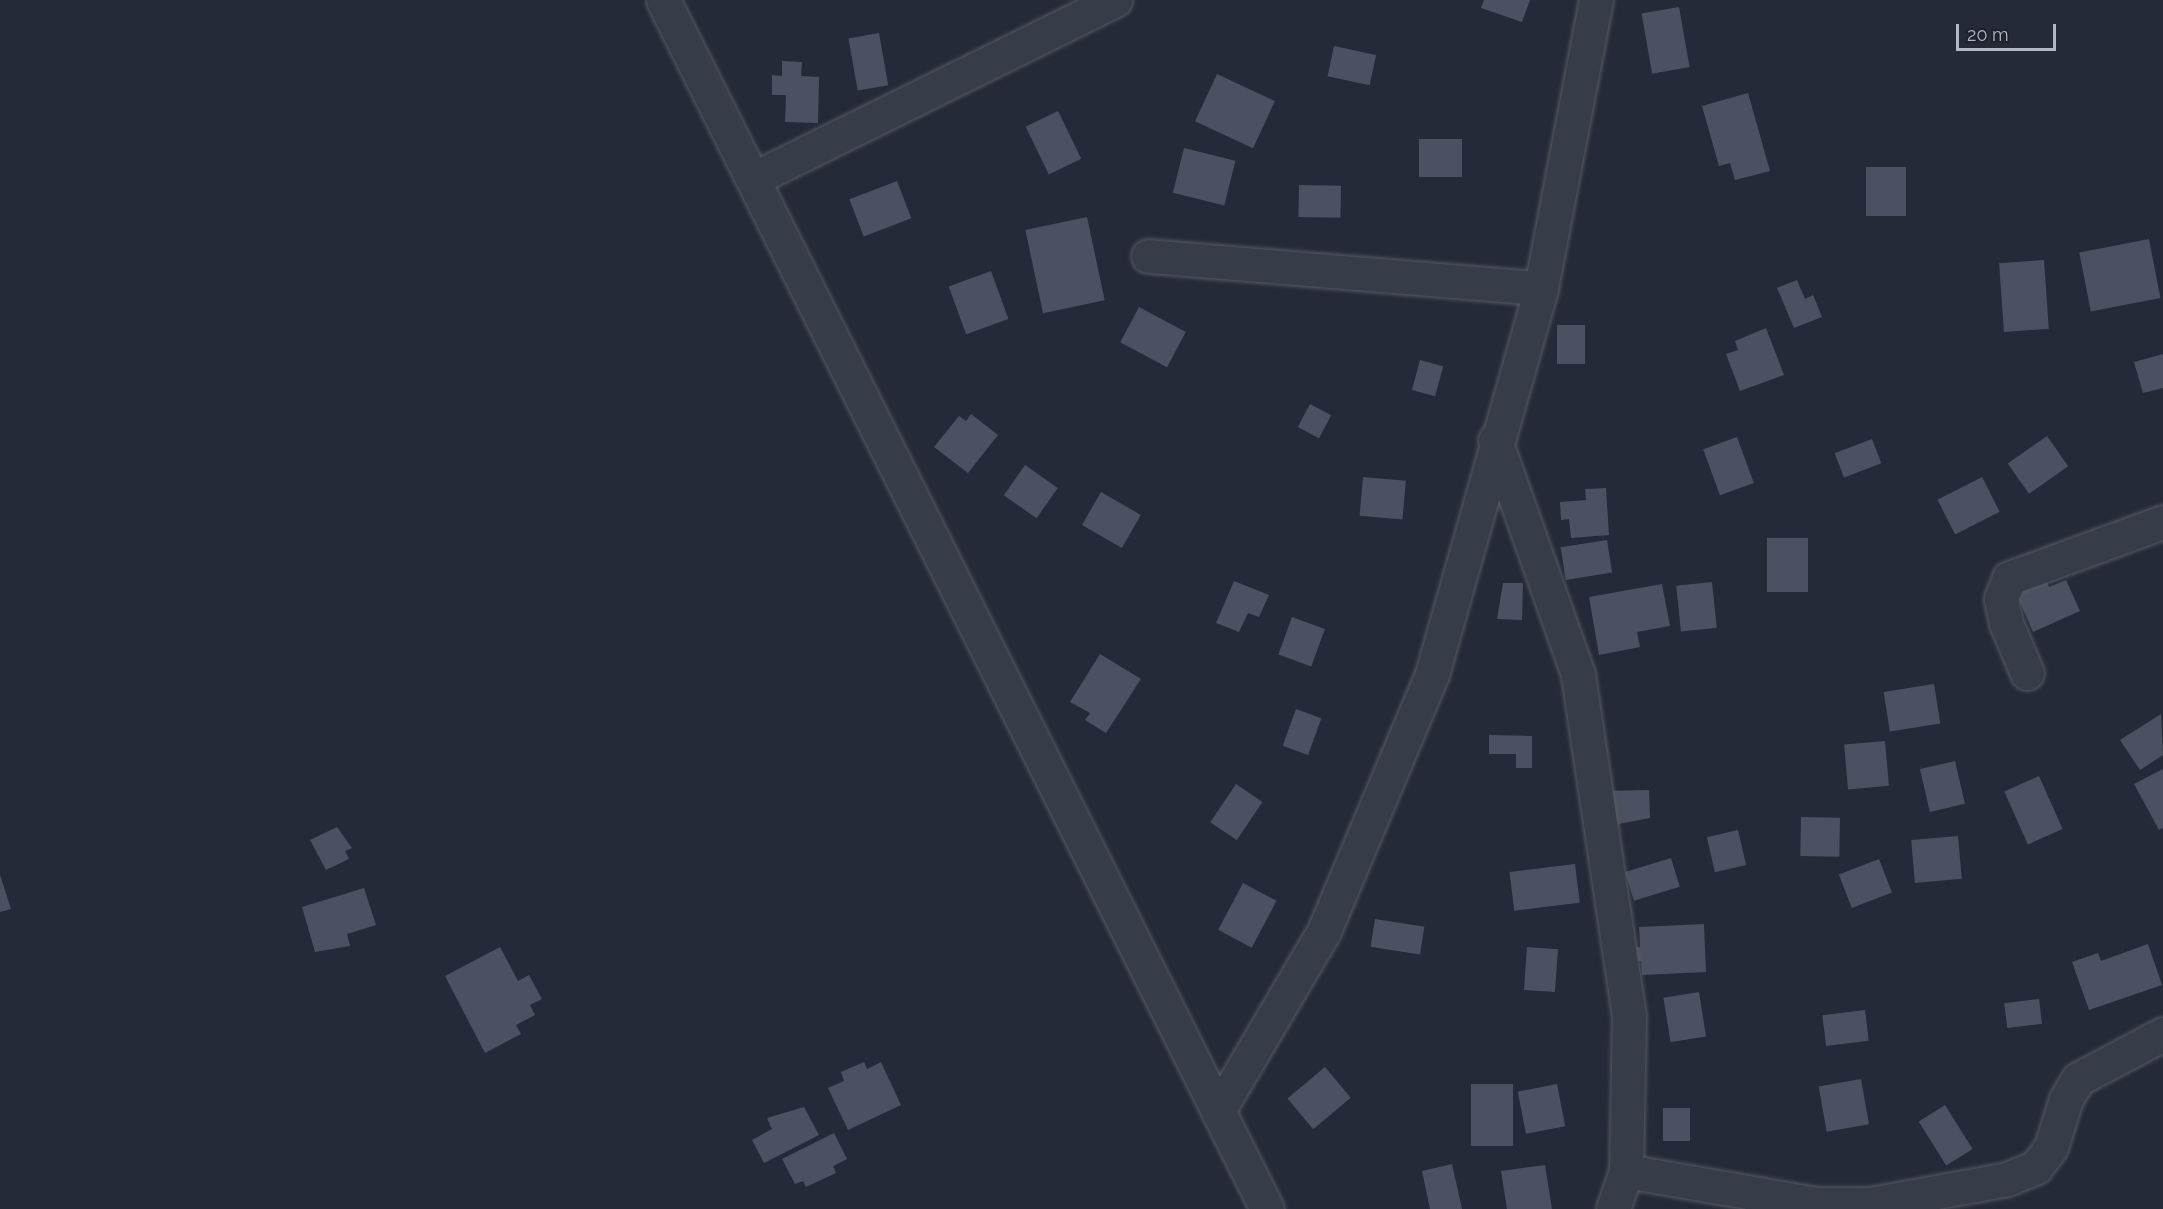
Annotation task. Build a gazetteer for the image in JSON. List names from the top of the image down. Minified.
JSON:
{"scale_bar":"20 m"}
